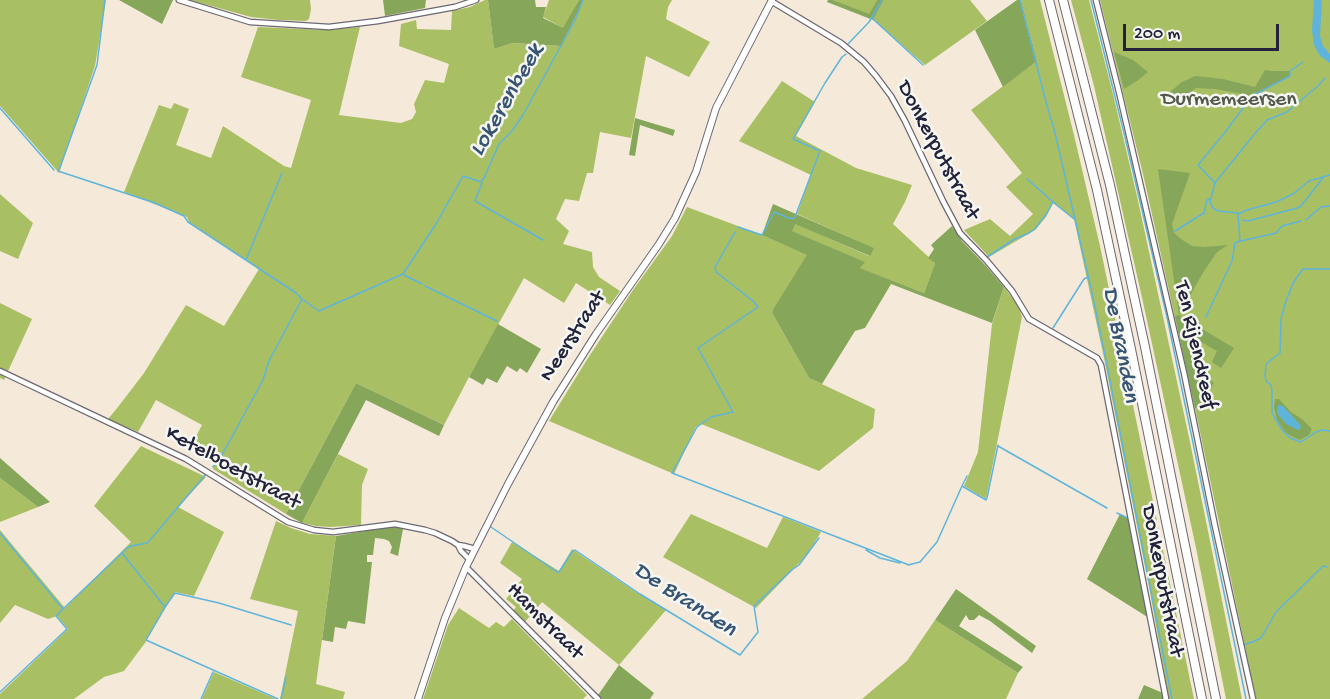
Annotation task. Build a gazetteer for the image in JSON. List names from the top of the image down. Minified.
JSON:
{"streets":{"street":["Donkerputstraat","Neerstraat","Ten Rijendreef","Ketelboetstraat","Hamstraat"]},"crossings":[["Donkerputstraat","Neerstraat"],["Neerstraat","Ketelboetstraat"],["Neerstraat","Hamstraat"]],"water":["Lokerenbeek","De Branden"],"parks":["Durmemeersen"],"scale_bar":"200 m"}
